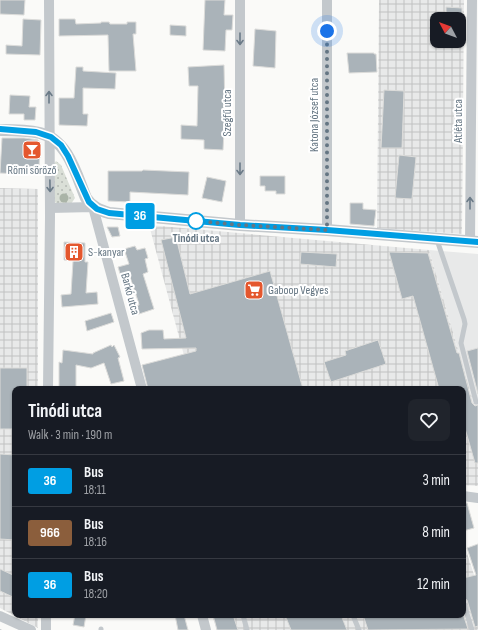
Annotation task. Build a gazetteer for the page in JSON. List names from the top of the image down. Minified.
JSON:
{"streets":{"street":["Szegfű utca","Katona József utca","Atléta utca","Barkó utca"]},"one_way":["Szegfű utca","Atléta utca"],"places":{"bar":["Römi söröző"],"other":["Tinódi utca"],"building":["S-kanyar"],"supermarket":["Gaboop Vegyes"]},"lines":["bus line 36"],"north":"top left","page":{"on_map":"36","heading":["Tinódi utca","Walk · 3 min · 190 m"],"list":[{"mark":"36","name":"Bus","note":"18:11","value":"3 min"},{"mark":"966","name":"Bus","note":"18:16","value":"8 min"},{"mark":"36","name":"Bus","note":"18:20","value":"12 min"}]}}
